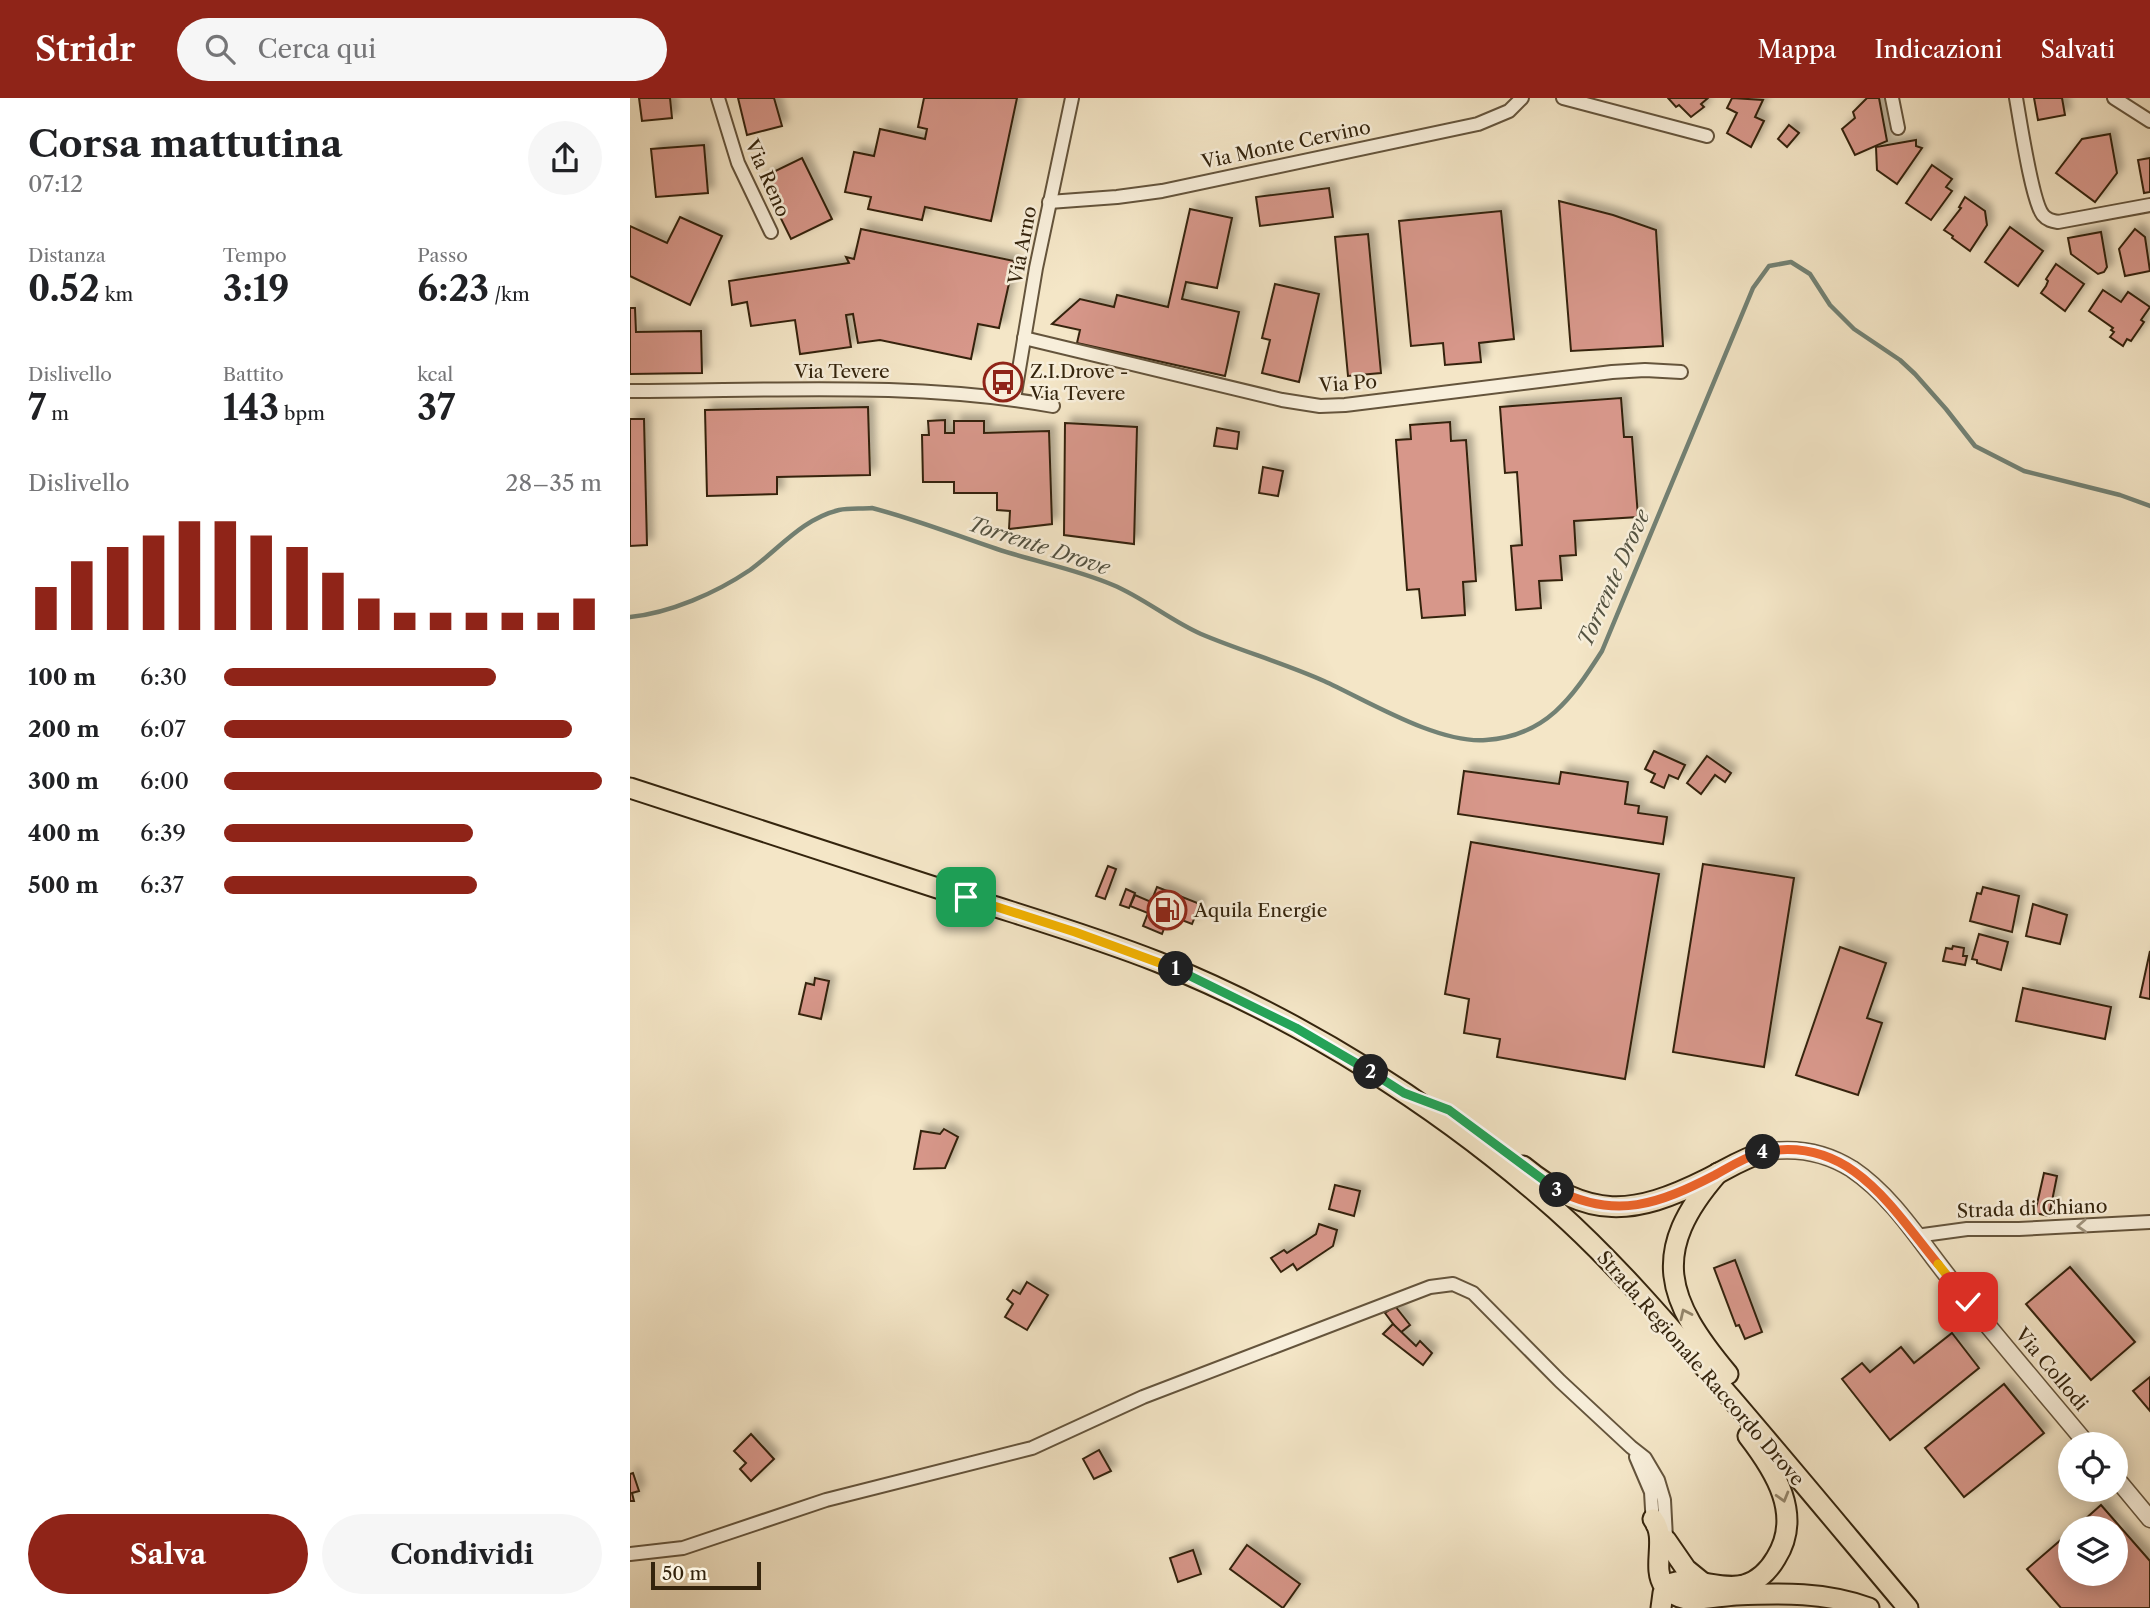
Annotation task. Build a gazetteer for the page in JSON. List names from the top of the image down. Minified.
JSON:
{"streets":{"main road":["Strada Regionale Raccordo Drove"],"street":["Via Monte Cervino","Via Reno","Via Arno","Via Tevere","Via Po","Strada di Chiano","Via Collodi"]},"crossings":[["Via Monte Cervino","Via Arno"],["Via Arno","Via Tevere"],["Via Arno","Via Po"],["Strada di Chiano","Via Collodi"]],"one_way":["Strada di Chiano"],"water":["Torrente Drove"],"places":{"bus stop":["Z.I.Drove - Via Tevere"],"fuel station":["Aquila Energie"]},"scale_bar":"50 m","page":{"header":"Stridr","search":"Cerca qui","nav":["Mappa","Indicazioni","Salvati"],"heading":["Corsa mattutina","07:12"],"stats":[["Distanza","0.52 km"],["Tempo","3:19"],["Passo","6:23 /km"],["Dislivello","7 m"],["Battito","143 bpm"],["kcal","37"]],"chart":["Dislivello","28–35 m"],"list":[{"name":"100 m","note":"6:30"},{"name":"200 m","note":"6:07"},{"name":"300 m","note":"6:00"},{"name":"400 m","note":"6:39"},{"name":"500 m","note":"6:37"}],"pins":["1","2","4","3"],"buttons":["Salva","Condividi"],"scale":"50 m"}}
